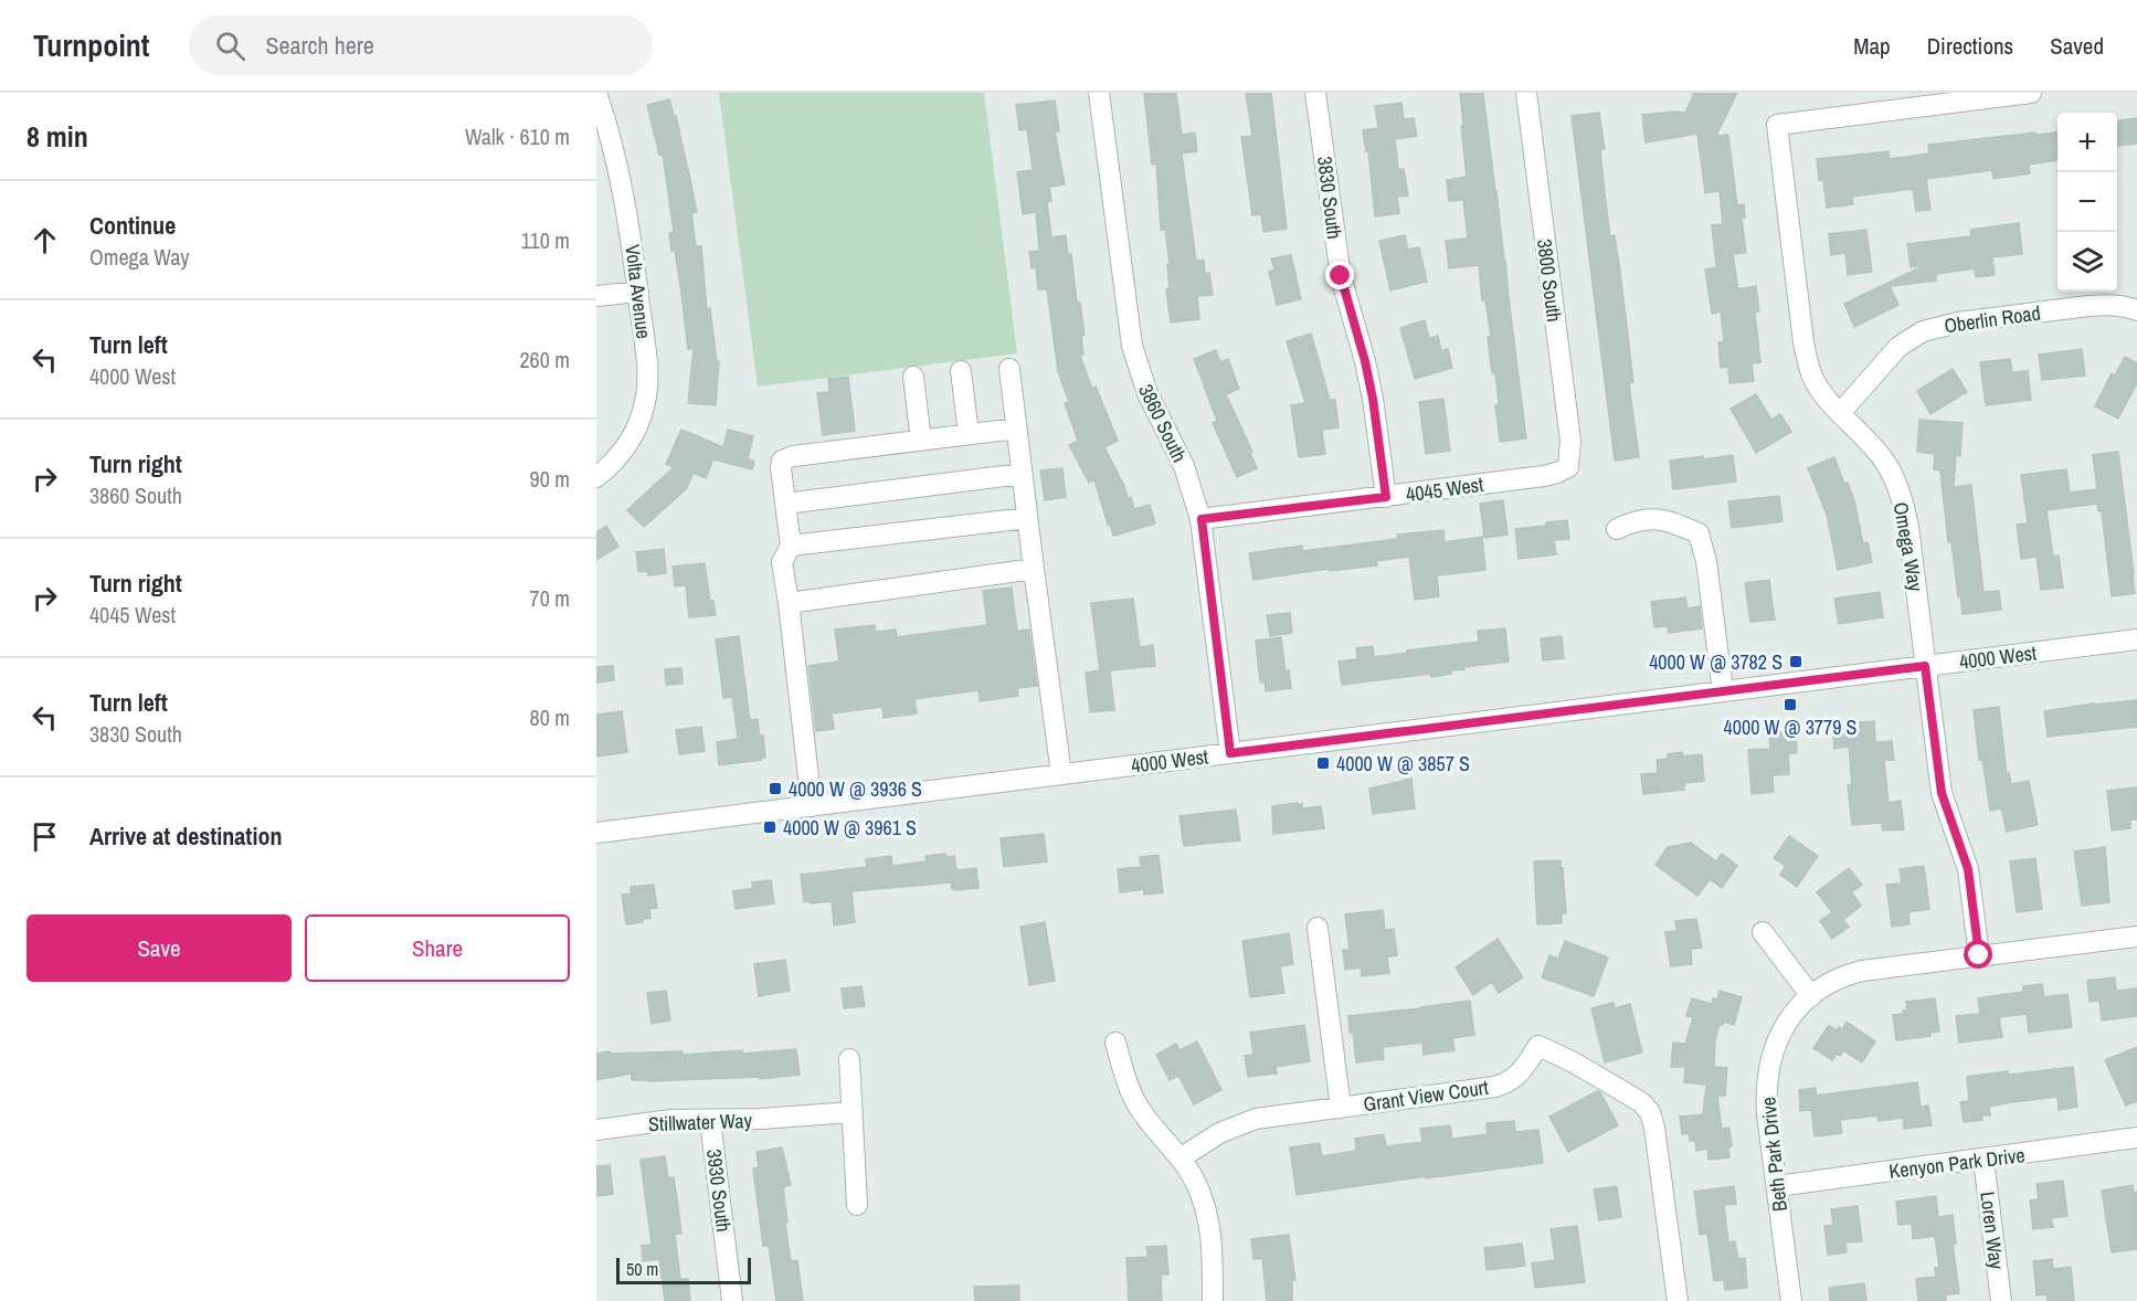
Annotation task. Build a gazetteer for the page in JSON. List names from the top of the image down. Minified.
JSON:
{"streets":{"street":["3830 South","3800 South","Volta Avenue","Oberlin Road","3860 South","4045 West","Omega Way","4000 West","Grant View Court","Stillwater Way","Beth Park Drive","Kenyon Park Drive","3930 South","Loren Way"]},"crossings":[["3830 South","4045 West"],["3800 South","4045 West"],["Oberlin Road","Omega Way"],["3860 South","4045 West"],["3860 South","4000 West"],["Omega Way","4000 West"],["Omega Way","Beth Park Drive"],["Stillwater Way","3930 South"],["Beth Park Drive","Kenyon Park Drive"],["Kenyon Park Drive","Loren Way"]],"places":{"transit":["4000 W @ 3782 S","4000 W @ 3779 S","4000 W @ 3857 S","4000 W @ 3936 S","4000 W @ 3961 S"]},"scale_bar":"50 m","page":{"header":"Turnpoint","search":"Search here","nav":["Map","Directions","Saved"],"heading":["8 min","Walk · 610 m"],"map_buttons":["+","−"],"list":[["Continue","Omega Way","110 m"],["Turn left","4000 West","260 m"],["Turn right","3860 South","90 m"],["Turn right","4045 West","70 m"],["Turn left","3830 South","80 m"],"Arrive at destination"],"buttons":["Save","Share"],"scale":"50 m"}}
